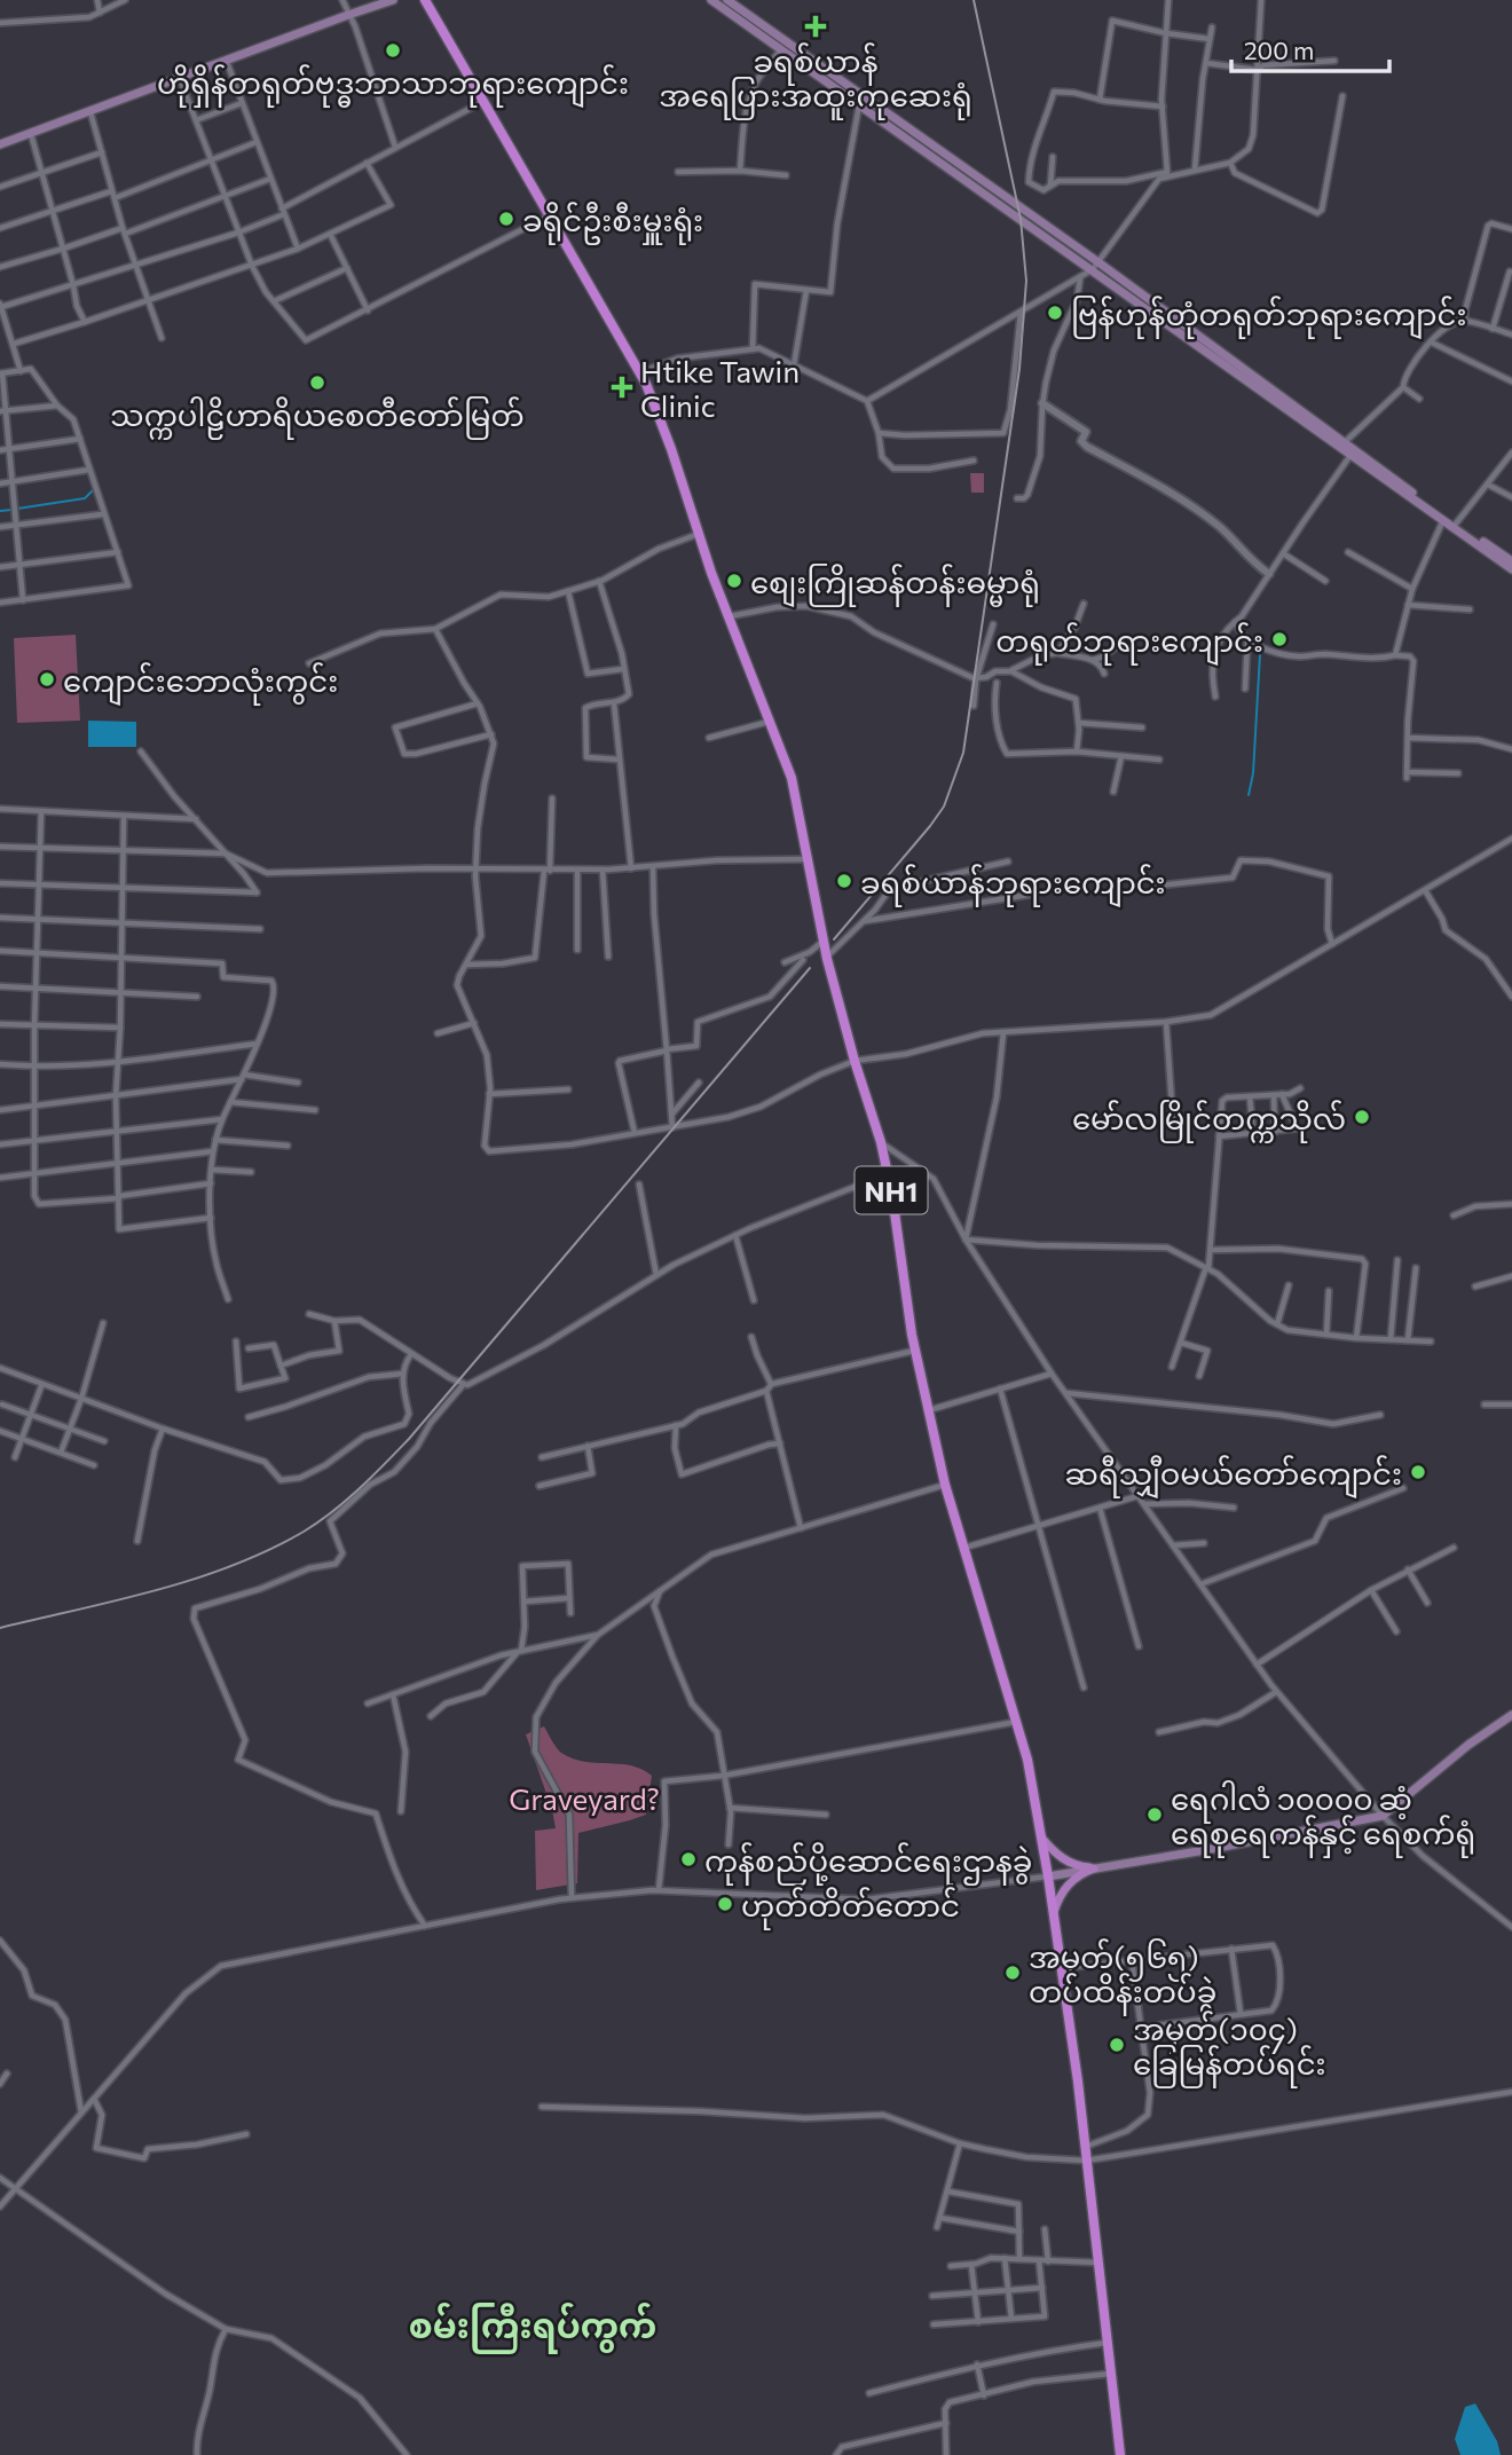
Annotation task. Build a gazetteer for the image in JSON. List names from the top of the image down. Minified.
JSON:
{"streets":{"highway":["NH1"]},"districts":["စမ်းကြီးရပ်ကွက်"],"parks":["Graveyard?"],"places":{"health":["ခရစ်ယာန် အရေပြားအထူးကုဆေးရုံ","Htike Tawin Clinic"],"other":["ဟိုရှိန်တရုတ်ဗုဒ္ဓဘာသာဘုရားကျောင်း","ခရိုင်ဦးစီးမှူးရုံး","ဗြန်ဟုန်တုံတရုတ်ဘုရားကျောင်း","သက္ကပါဠိဟာရိယစေတီတော်မြတ်","စျေးကြိုဆန်တန်းဓမ္မာရုံ","တရုတ်ဘုရားကျောင်း","ကျောင်းဘောလုံးကွင်း","ခရစ်ယာန်ဘုရားကျောင်း","မော်လမြိုင်တက္ကသိုလ်","ဆရီသျှီဝမယ်တော်ကျောင်း","ရေဂါလံ ၁၀၀၀၀ ဆံ့ ရေစုရေကန်နှင့် ရေစက်ရုံ","ကုန်စည်ပို့ဆောင်ရေးဌာနခွဲ","ဟုတ်တိတ်တောင်","အမှတ်(၅၆၅) တပ်ထိန်းတပ်ခွဲ","အမှတ်(၁၀၄) ခြေမြန်တပ်ရင်း"]},"scale_bar":"200 m"}
